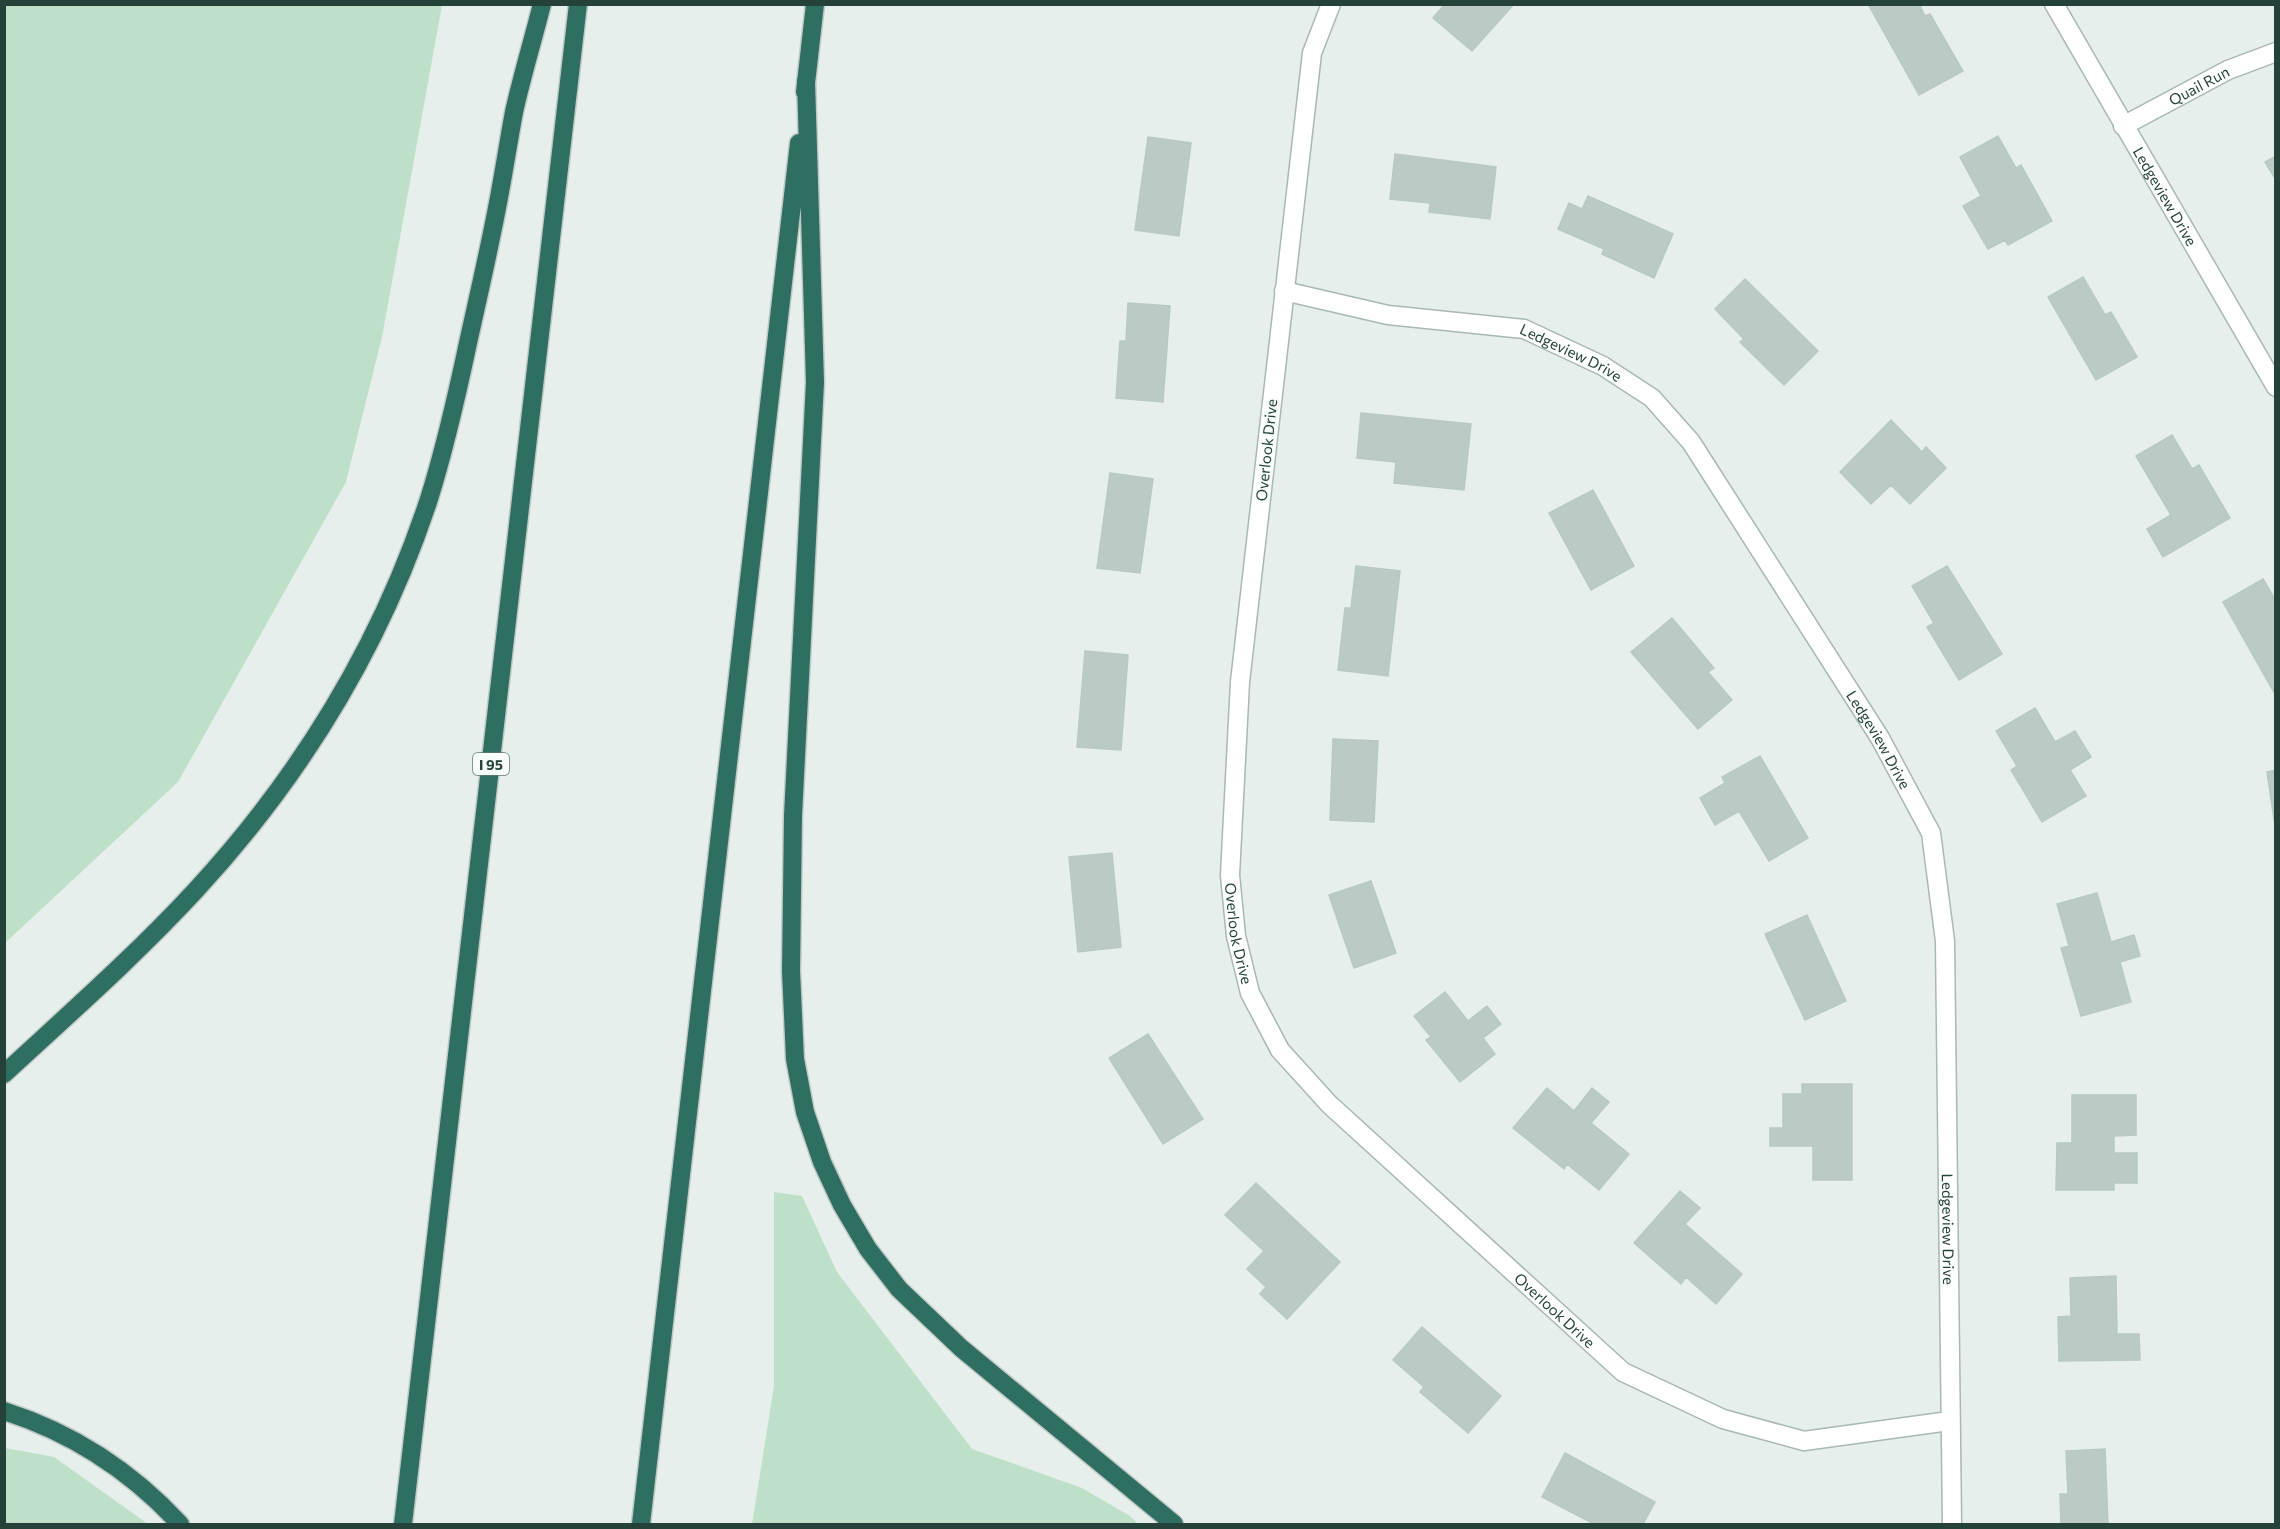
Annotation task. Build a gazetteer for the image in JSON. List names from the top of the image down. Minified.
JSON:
{"streets":{"highway":["I 95"],"street":["Quail Run","Ledgeview Drive","Overlook Drive"]},"crossings":[["Quail Run","Ledgeview Drive"],["Ledgeview Drive","Overlook Drive"]]}
